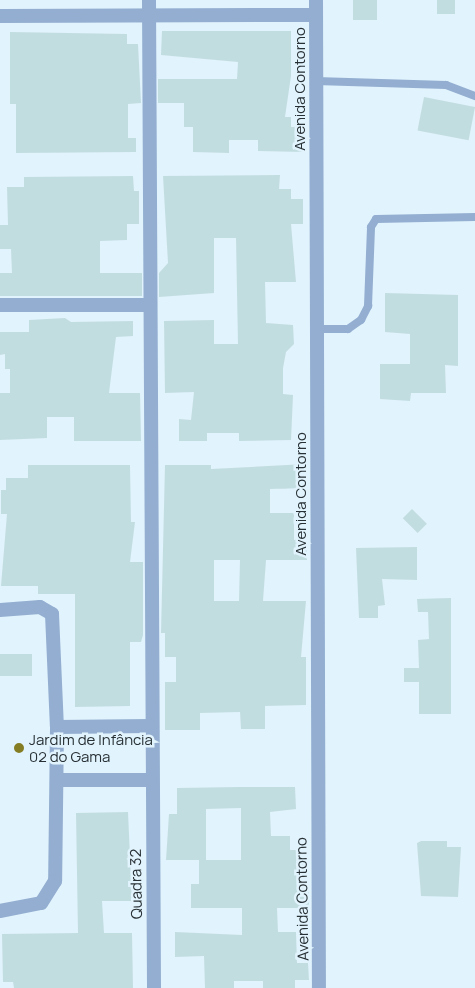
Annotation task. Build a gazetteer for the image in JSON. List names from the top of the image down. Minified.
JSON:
{"streets":{"street":["Avenida Contorno","Quadra 32"]},"places":["Jardim de Infância 02 do Gama"]}
